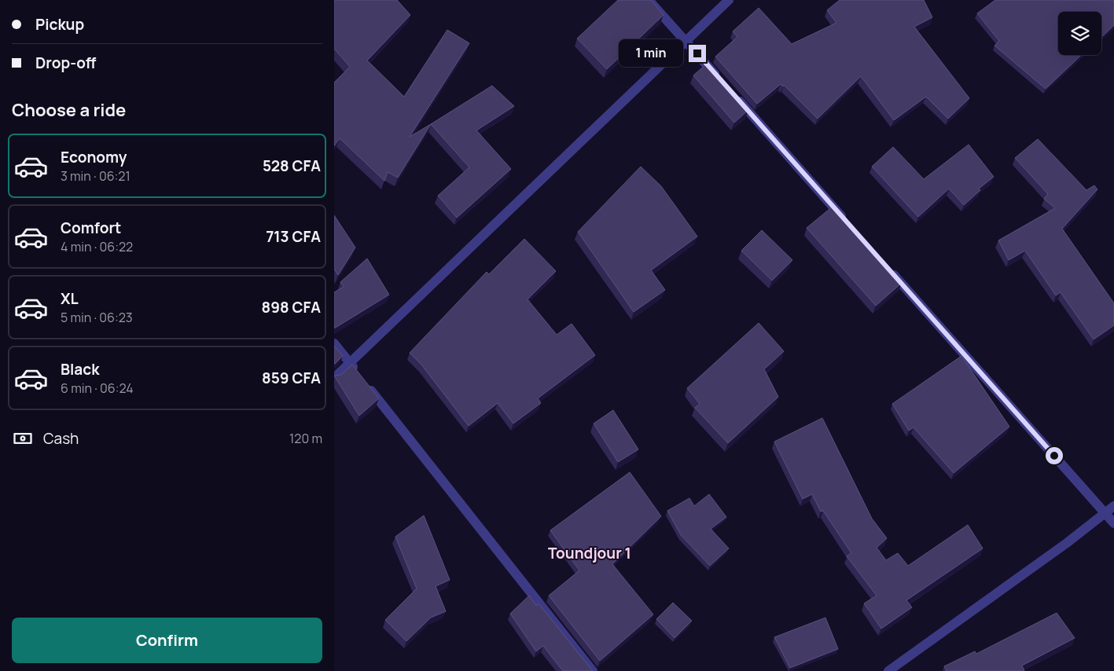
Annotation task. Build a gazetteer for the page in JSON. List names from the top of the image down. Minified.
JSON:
{"districts":["Toundjour 1"],"page":{"banner":["Pickup","Drop-off"],"bubble":"1 min","heading":"Choose a ride","list":[{"name":"Economy","note":"3 min · 06:21","value":"528 CFA"},{"name":"Comfort","note":"4 min · 06:22","value":"713 CFA"},{"name":"XL","note":"5 min · 06:23","value":"898 CFA"},{"name":"Black","note":"6 min · 06:24","value":"859 CFA"}],"pay":["Cash","120 m"],"buttons":"Confirm"}}
